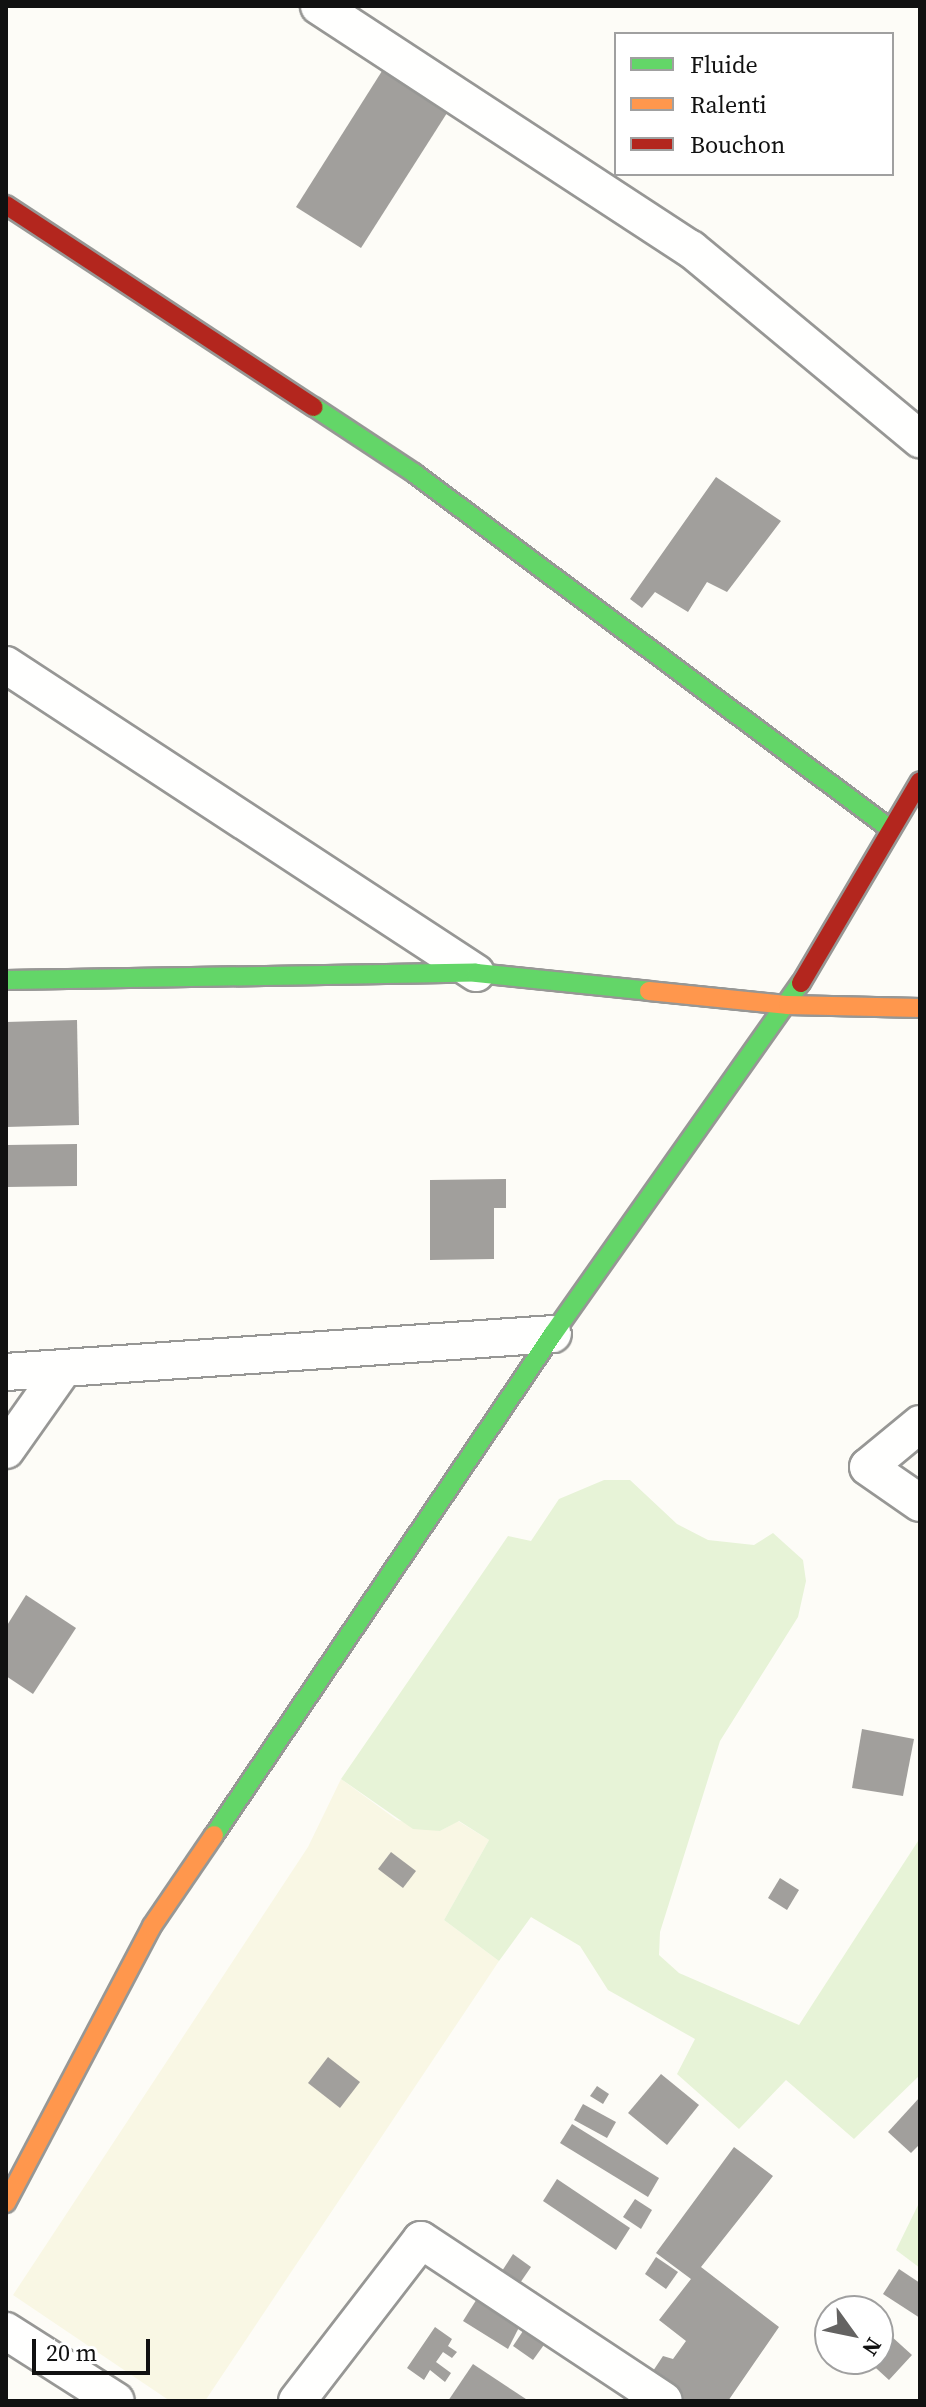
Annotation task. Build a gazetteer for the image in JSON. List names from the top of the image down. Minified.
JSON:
{"legend":["Fluide","Ralenti","Bouchon"],"scale_bar":"20 m","north":"bottom right"}
